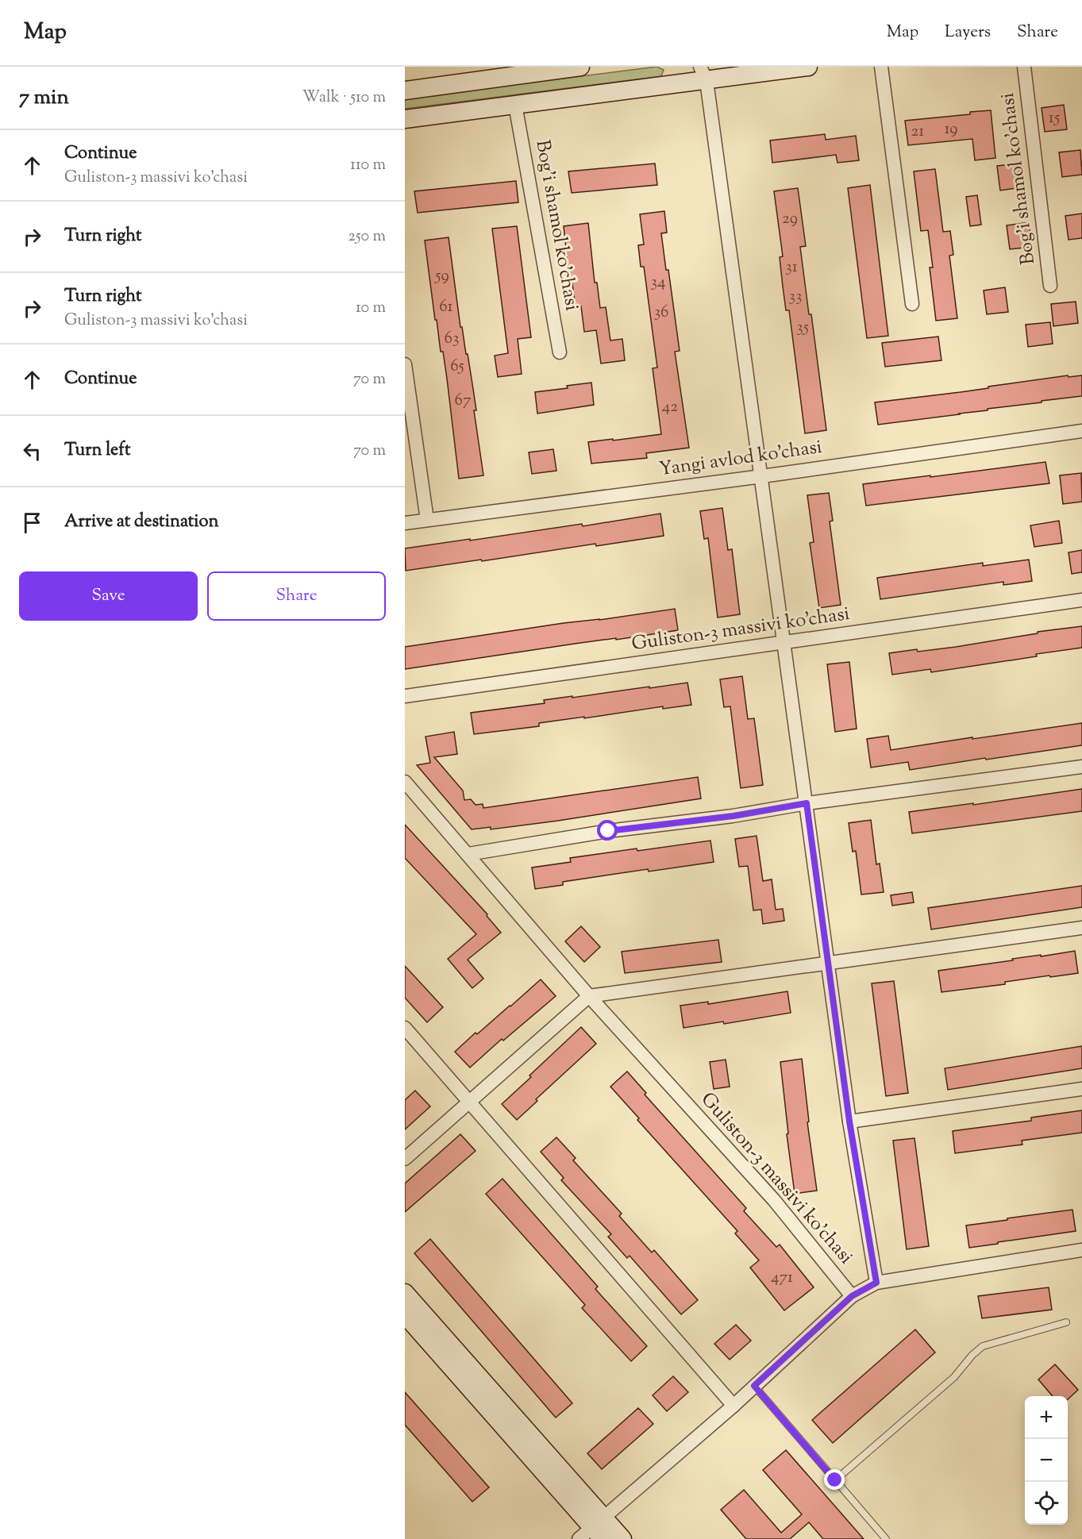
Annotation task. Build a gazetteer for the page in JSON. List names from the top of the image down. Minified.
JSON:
{"streets":{"street":["Bog'i shamol ko'chasi","Yangi avlod ko'chasi","Guliston-3 massivi ko'chasi"]},"house_numbers":["15","19","21","29","31","59","34","33","61","36","35","63","65","67","42","471"],"page":{"header":"Map","nav":["Map","Layers","Share"],"heading":["7 min","Walk · 510 m"],"list":[["Continue","Guliston-3 massivi ko'chasi","110 m"],["Turn right","250 m"],["Turn right","Guliston-3 massivi ko'chasi","10 m"],["Continue","70 m"],["Turn left","70 m"],"Arrive at destination"],"buttons":["Save","Share"],"map_buttons":["+","−"]}}
